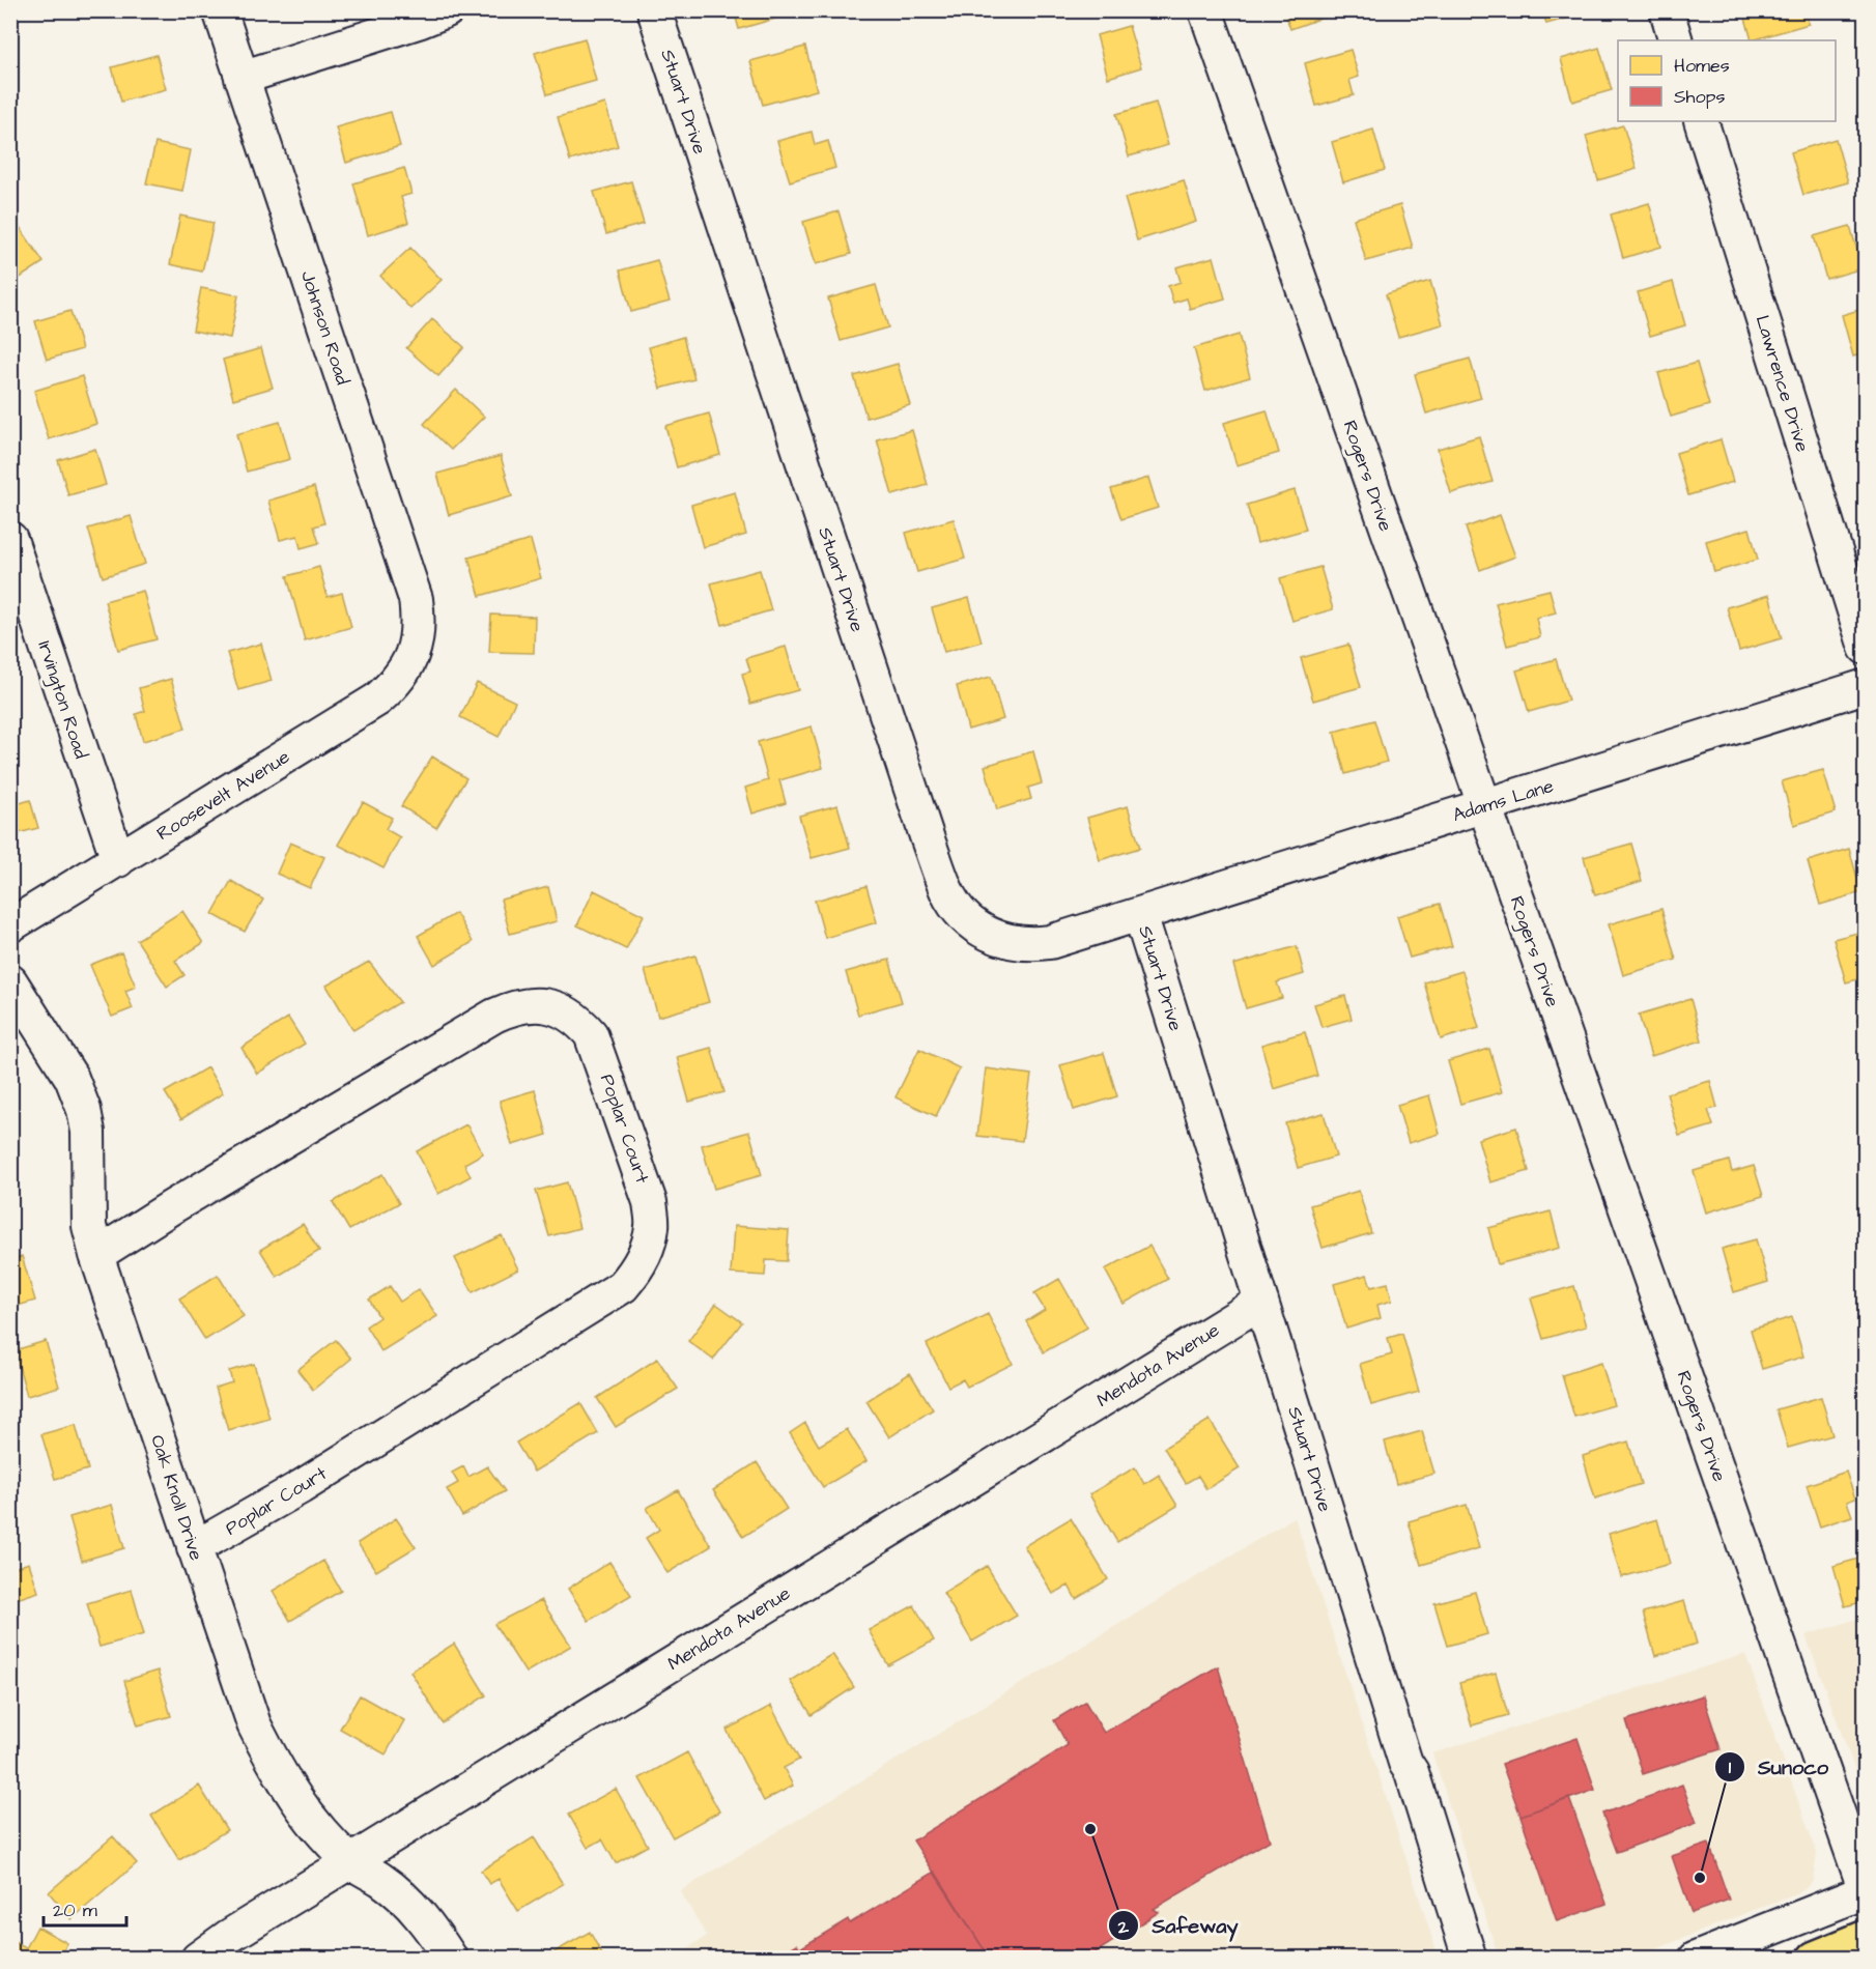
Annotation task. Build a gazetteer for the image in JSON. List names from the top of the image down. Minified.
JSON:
{"streets":{"street":["Stuart Drive","Johnson Road","Lawrence Drive","Rogers Drive","Irvington Road","Roosevelt Avenue","Adams Lane","Poplar Court","Mendota Avenue","Oak Knoll Drive"]},"crossings":[["Stuart Drive","Adams Lane"],["Stuart Drive","Mendota Avenue"],["Johnson Road","Roosevelt Avenue"],["Rogers Drive","Adams Lane"],["Irvington Road","Roosevelt Avenue"],["Poplar Court","Oak Knoll Drive"],["Mendota Avenue","Oak Knoll Drive"]],"places":["Safeway","Sunoco"],"legend":["Homes","Shops"],"scale_bar":"20 m"}
